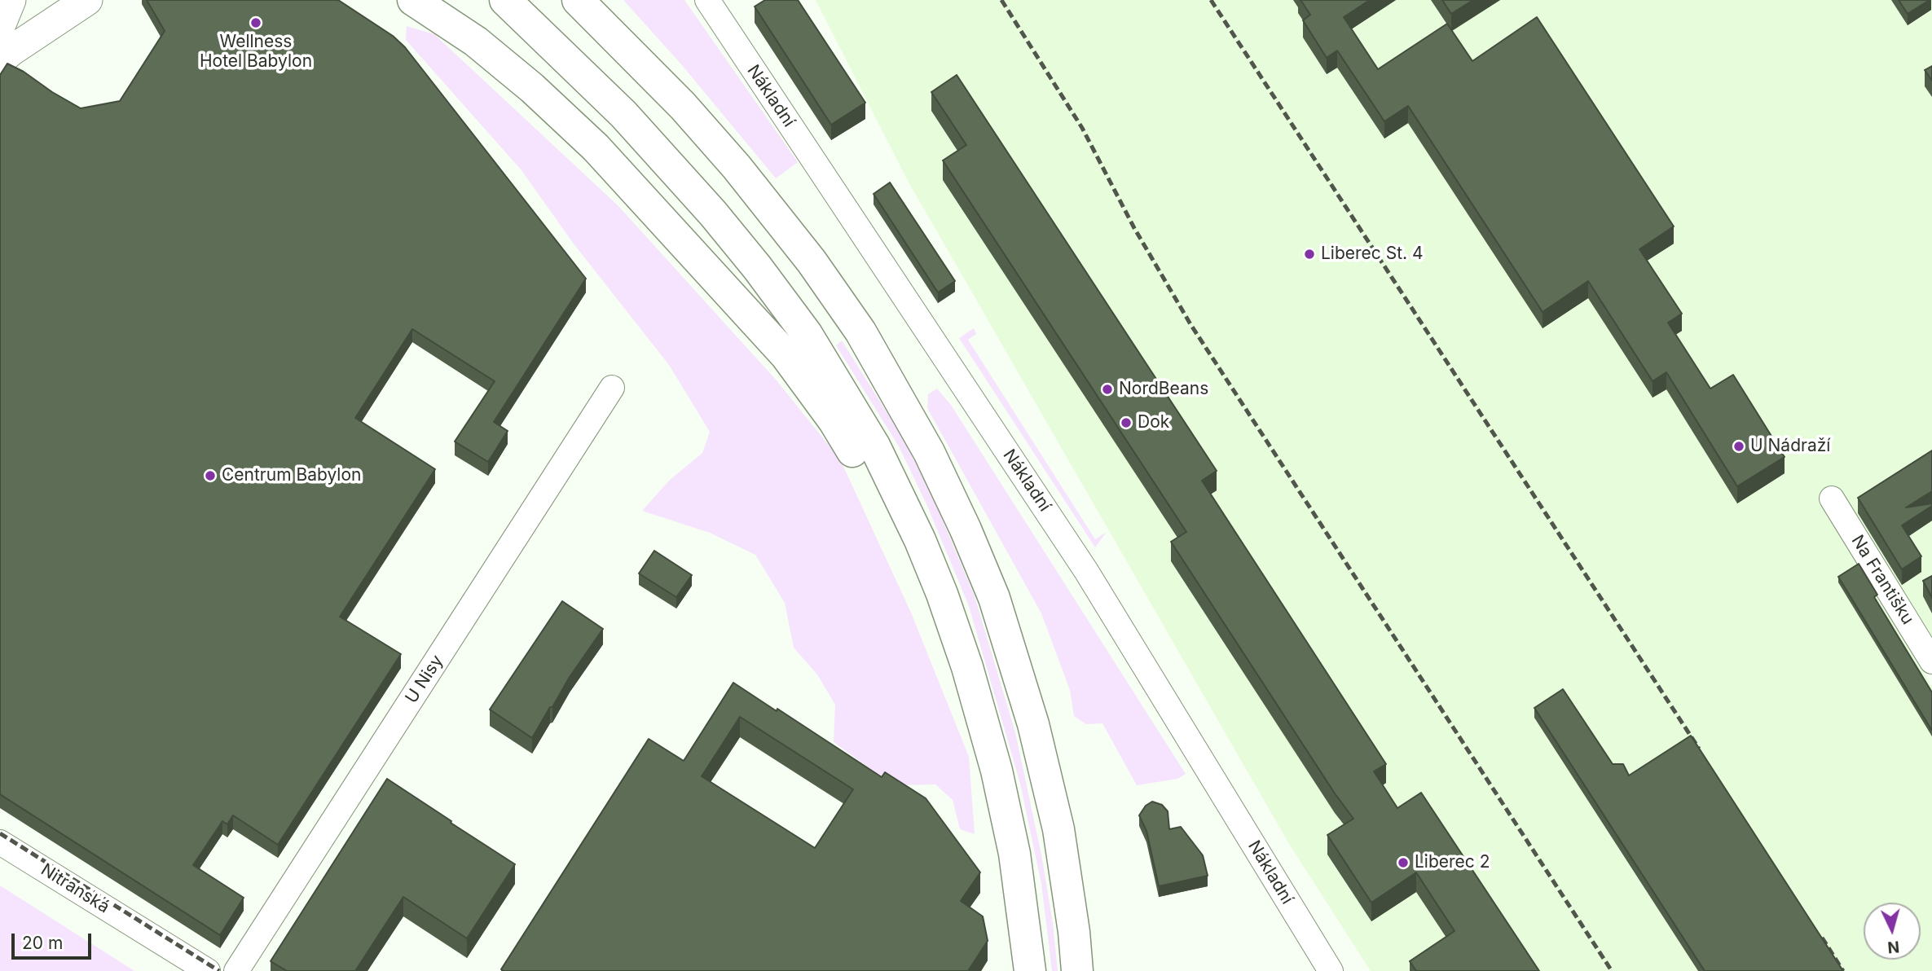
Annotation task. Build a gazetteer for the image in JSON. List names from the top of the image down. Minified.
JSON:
{"streets":{"street":["Nákladní","Na Františku","U Nisy","Nitranská"]},"places":["Wellness Hotel Babylon","Liberec St. 4","NordBeans","Dok","U Nádraží","Centrum Babylon","Liberec 2"],"scale_bar":"20 m","north":"bottom"}
